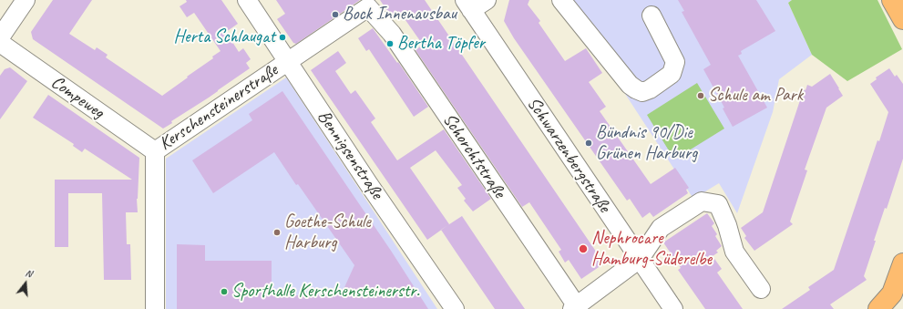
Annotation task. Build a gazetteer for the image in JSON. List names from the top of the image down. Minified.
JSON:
{"streets":{"street":["Compeweg","Kerschensteinerstraße","Bennigsenstraße","Schwarzenbergstraße","Schorchtstraße"]},"crossings":[["Compeweg","Kerschensteinerstraße"],["Kerschensteinerstraße","Bennigsenstraße"],["Kerschensteinerstraße","Schorchtstraße"]],"places":["Bock Innenausbau","Herta Schlaugat","Bertha Töpfer","Schule am Park","Bündnis 90/Die Grünen Harburg","Goethe-Schule Harburg","Nephrocare Hamburg-Süderelbe","Sporthalle Kerschensteinerstr."],"north":"top"}
